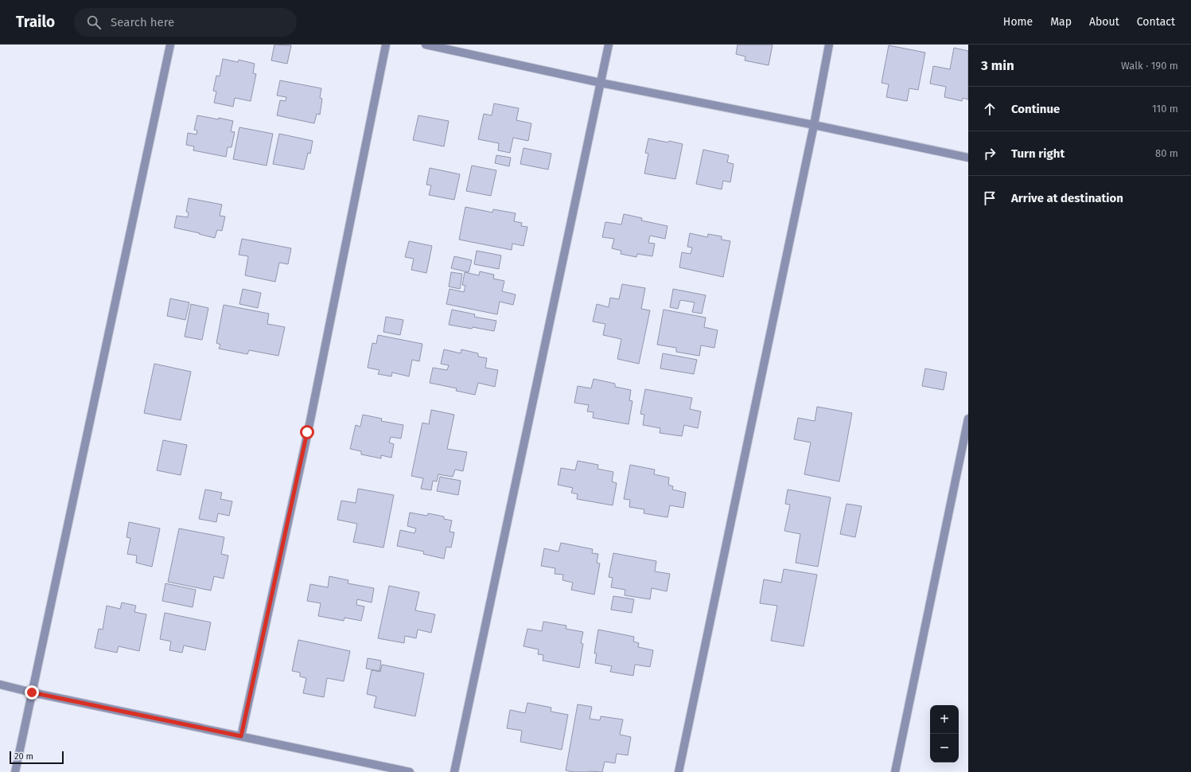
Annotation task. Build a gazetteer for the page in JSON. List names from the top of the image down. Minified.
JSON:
{"scale_bar":"20 m","page":{"header":"Trailo","search":"Search here","nav":["Home","Map","About","Contact"],"heading":["3 min","Walk · 190 m"],"list":[["Continue","110 m"],["Turn right","80 m"],"Arrive at destination"],"map_buttons":["+","−"],"scale":"20 m"}}
